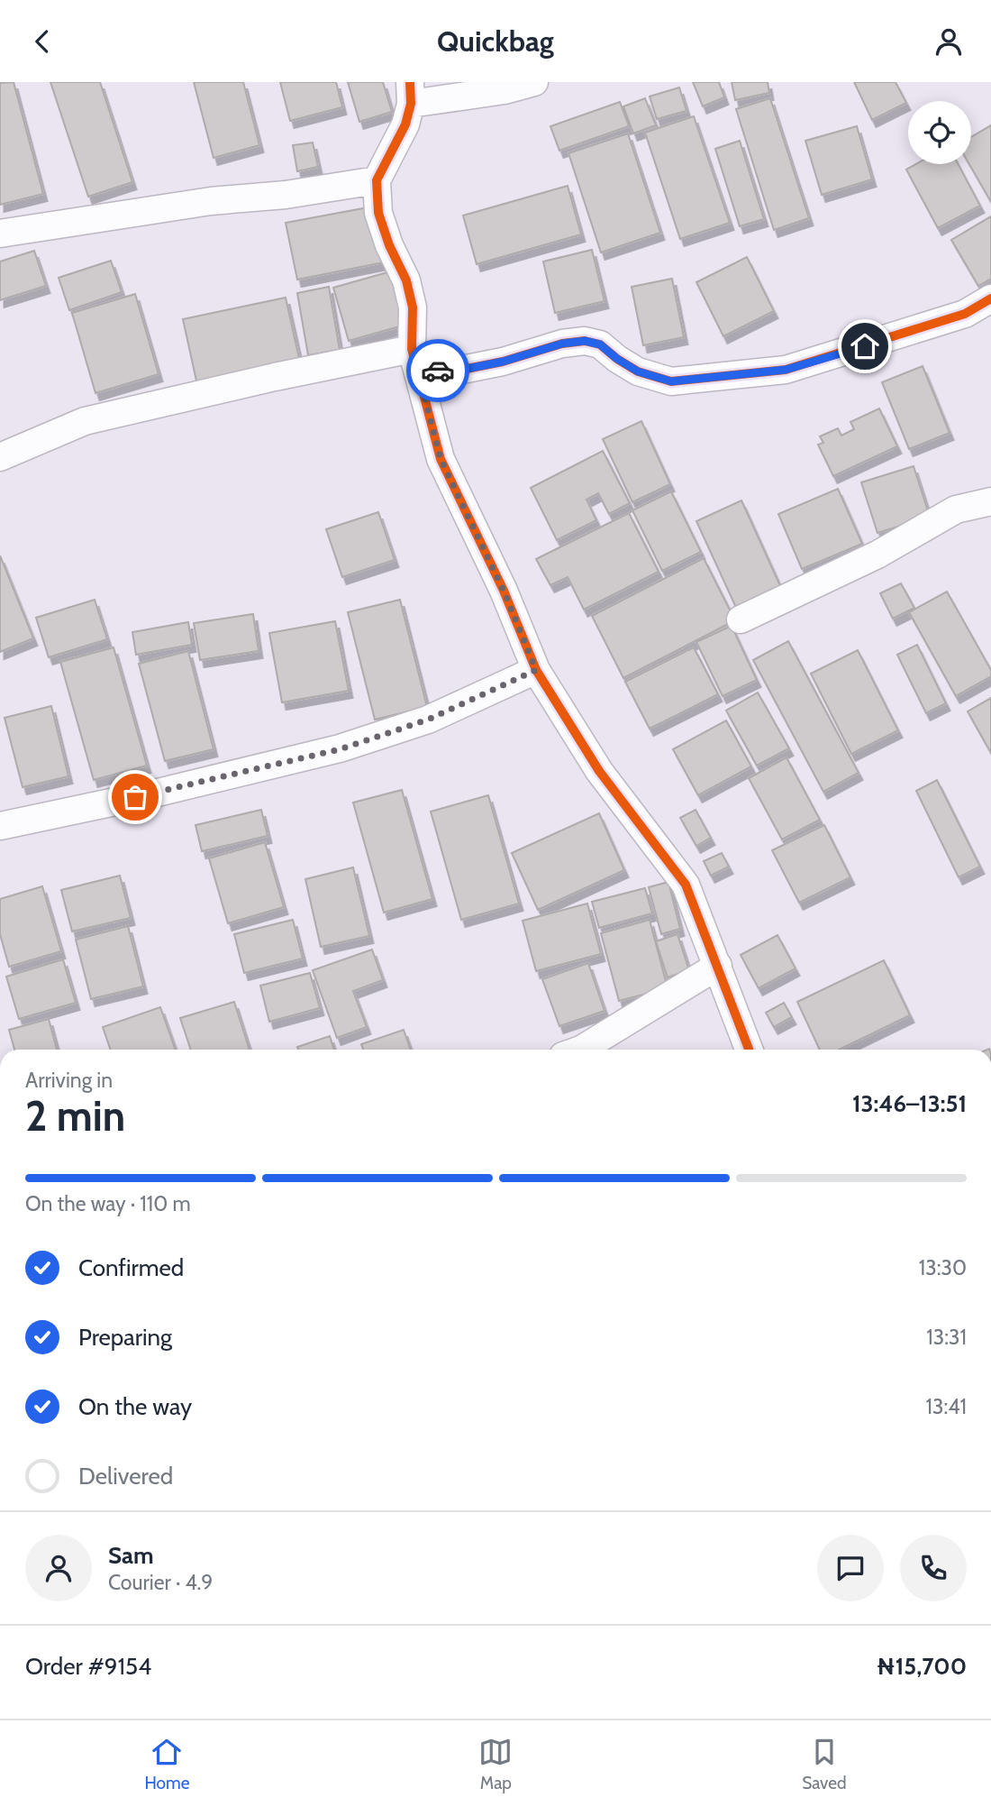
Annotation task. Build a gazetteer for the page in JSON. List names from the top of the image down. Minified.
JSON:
{"page":{"header":"Quickbag","heading":["2 min","Arriving in","13:46–13:51"],"panel":["Sam","Courier · 4.9","Order #9154","₦15,700"],"bar":"On the way · 110 m","list":[["Confirmed","13:30"],["Preparing","13:31"],["On the way","13:41"],"Delivered"],"tabs":["Home","Map","Saved"]}}
